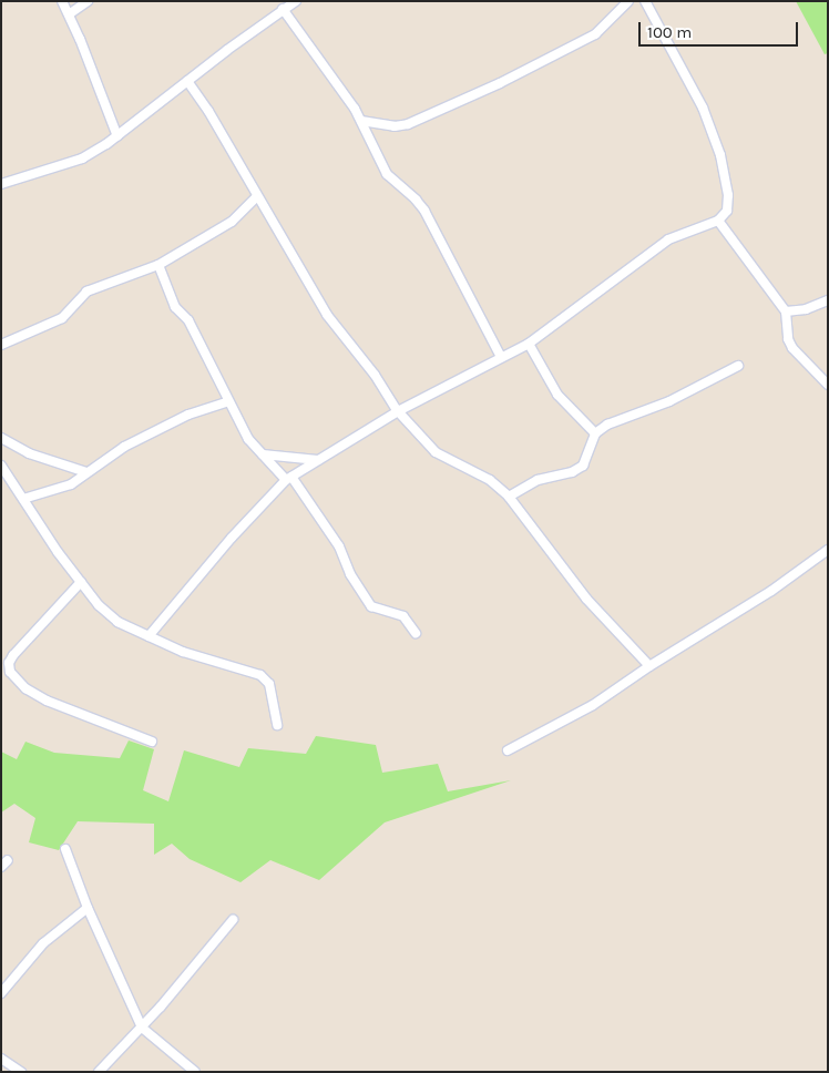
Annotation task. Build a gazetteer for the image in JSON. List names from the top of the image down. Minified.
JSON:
{"scale_bar":"100 m"}
